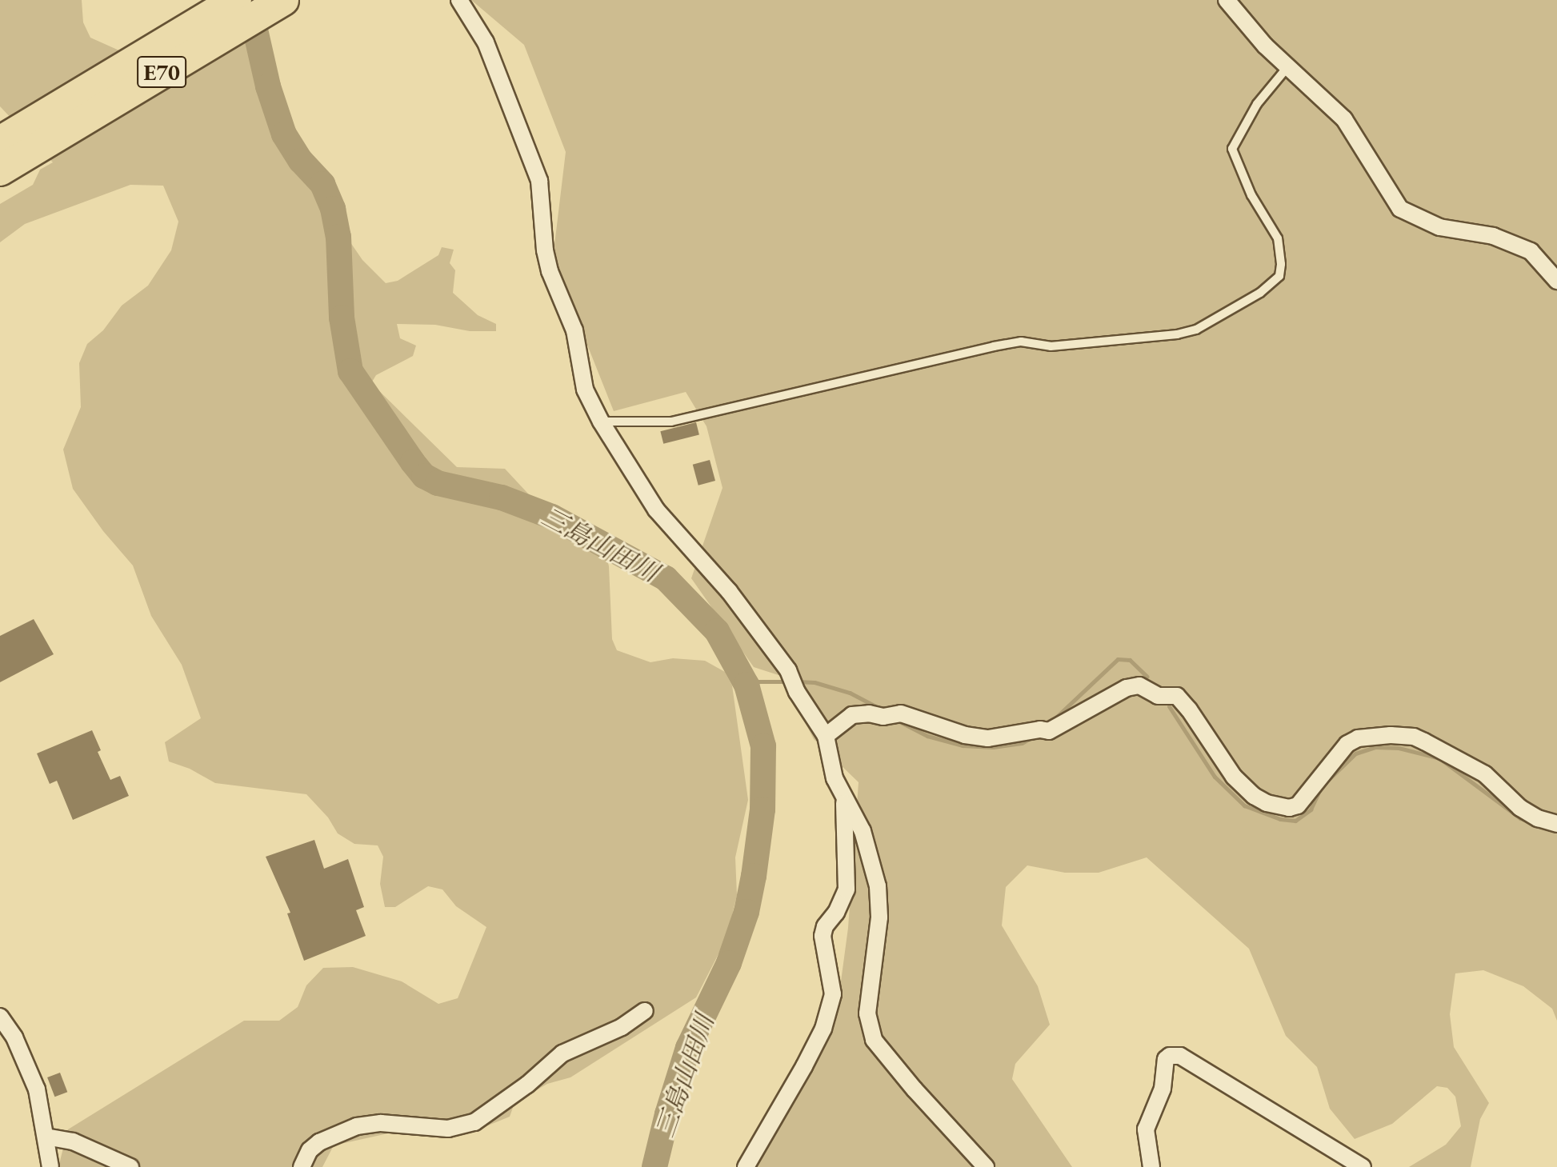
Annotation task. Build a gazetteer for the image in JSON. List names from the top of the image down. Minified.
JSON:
{"streets":{"highway":["E70"]},"water":["三島山田川"]}
